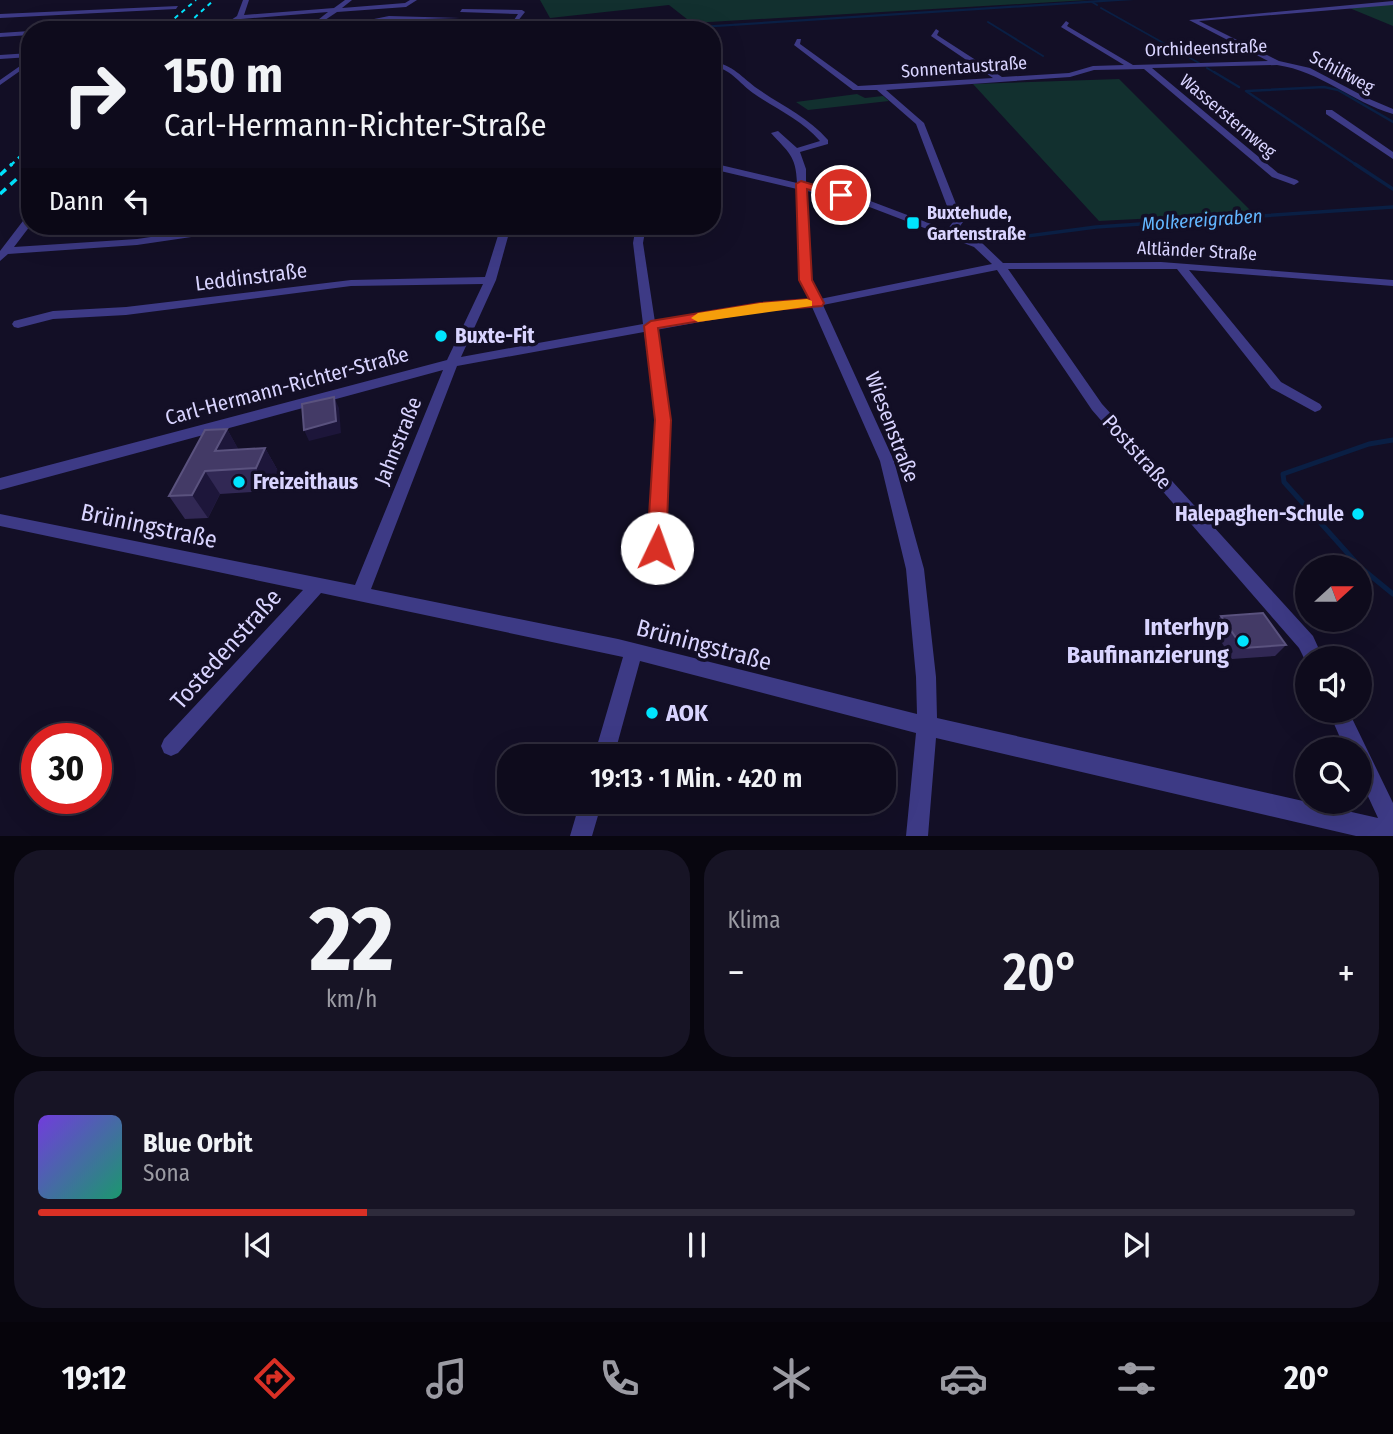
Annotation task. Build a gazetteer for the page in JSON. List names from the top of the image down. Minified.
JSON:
{"streets":{"street":["Orchideenstraße","Sonnentaustraße","Schilfweg","Wassersternweg","Altländer Straße","Leddinstraße","Carl-Hermann-Richter-Straße","Wiesenstraße","Jahnstraße","Poststraße","Brüningstraße","Tostedenstraße"]},"crossings":[["Orchideenstraße","Sonnentaustraße"],["Orchideenstraße","Schilfweg"],["Orchideenstraße","Wassersternweg"],["Sonnentaustraße","Poststraße"],["Altländer Straße","Carl-Hermann-Richter-Straße"],["Altländer Straße","Poststraße"],["Leddinstraße","Jahnstraße"],["Carl-Hermann-Richter-Straße","Wiesenstraße"],["Carl-Hermann-Richter-Straße","Jahnstraße"],["Carl-Hermann-Richter-Straße","Poststraße"],["Wiesenstraße","Poststraße"],["Wiesenstraße","Brüningstraße"],["Jahnstraße","Brüningstraße"],["Brüningstraße","Tostedenstraße"]],"water":["Molkereigraben"],"places":{"transit":["Buxtehude, Gartenstraße"],"other":["Buxte-Fit","Freizeithaus","Halepaghen-Schule","Interhyp Baufinanzierung","AOK"]},"north":"right","page":{"turn":["150 m","Carl-Hermann-Richter-Straße"],"then":"Dann","limit":"30","trip":"19:13 · 1 Min. · 420 m","tile":[["22","km/h"],"Klima"],"heat":["−","20°","+"],"song":["Blue Orbit","Sona"],"tabs":["19:12","20°"]}}
